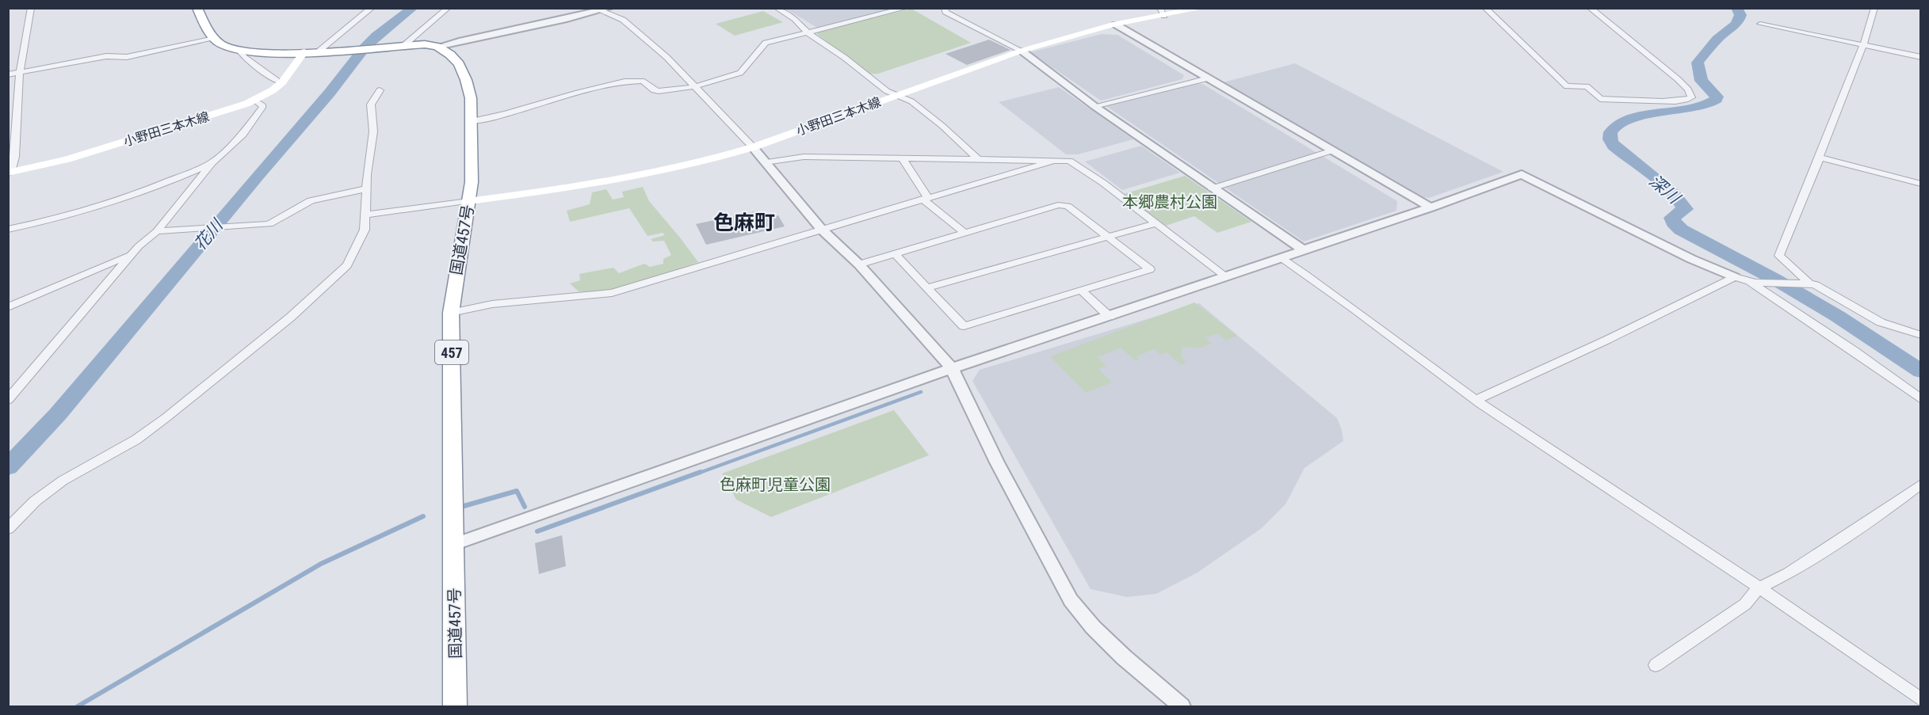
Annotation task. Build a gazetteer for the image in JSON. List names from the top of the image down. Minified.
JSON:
{"streets":{"highway":["国道457号","457"],"main road":["小野田三本木線"]},"crossings":[["小野田三本木線","国道457号"]],"districts":["色麻町"],"water":["深川","花川"],"parks":["本郷農村公園","色麻町児童公園"]}
